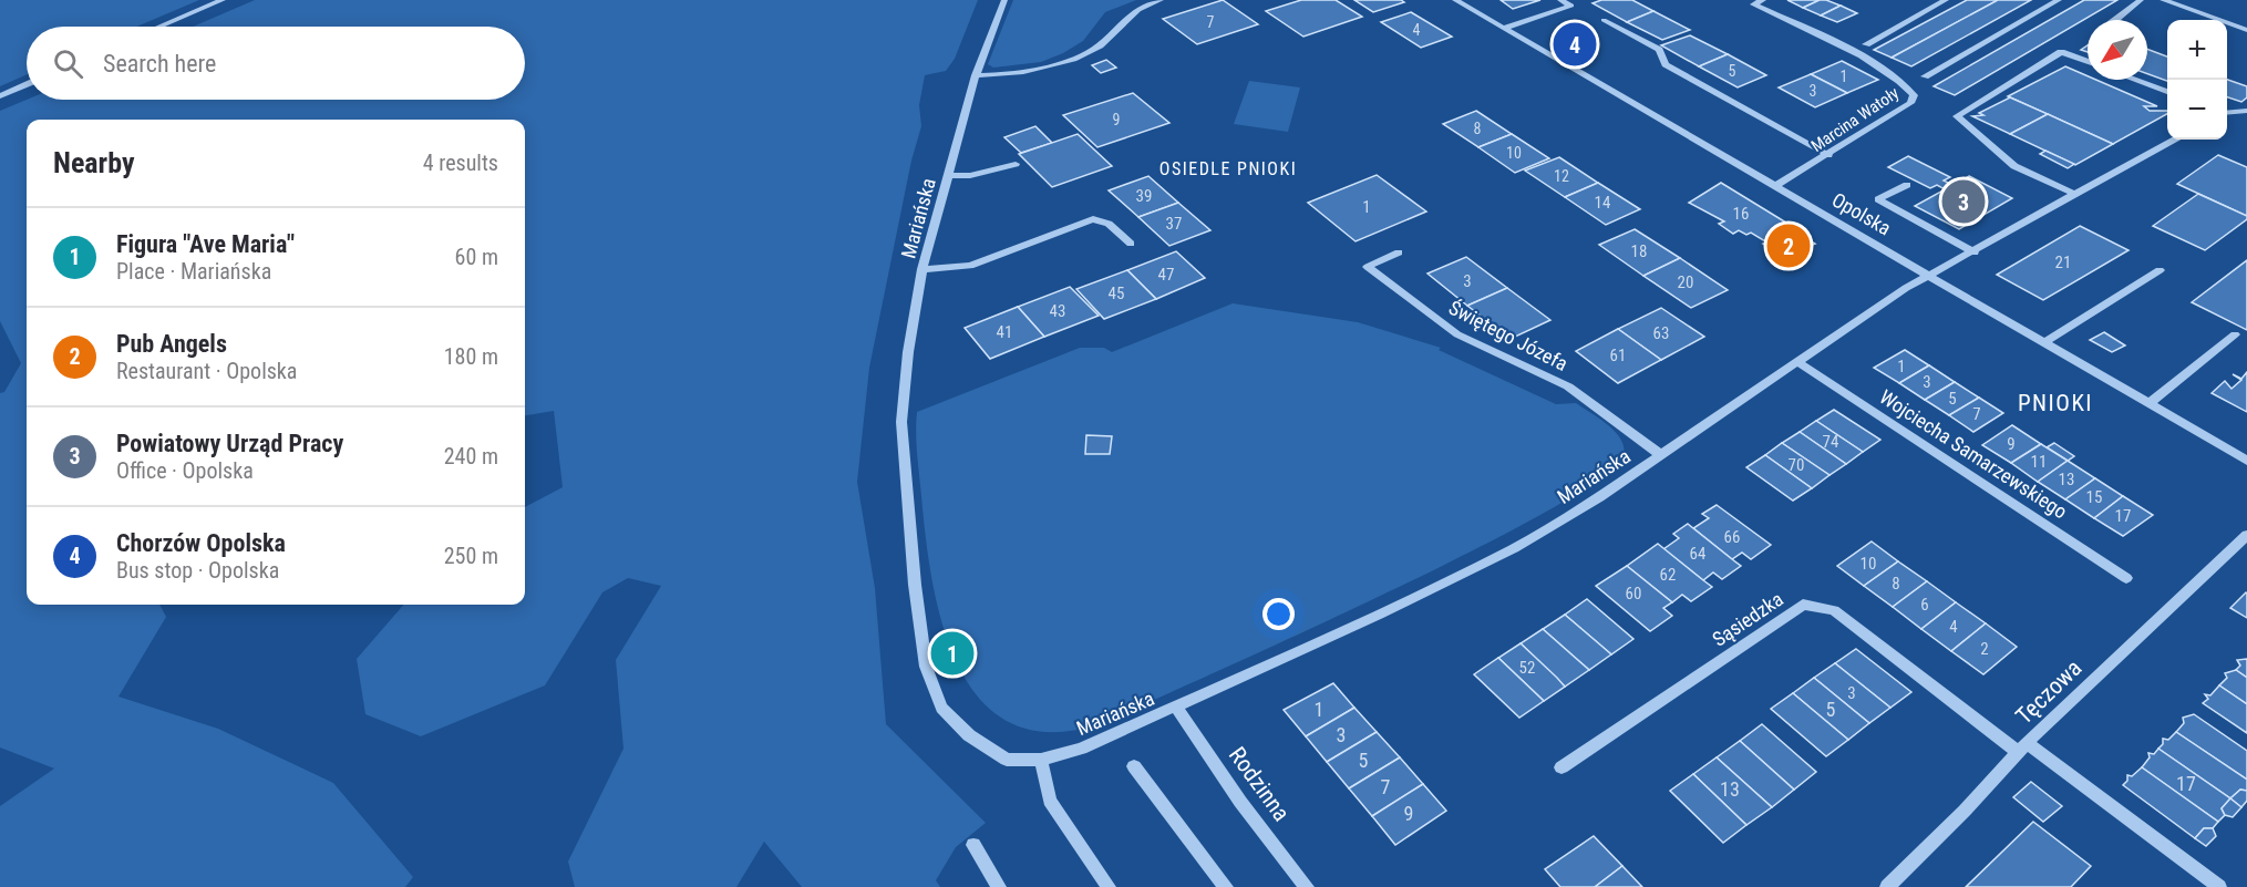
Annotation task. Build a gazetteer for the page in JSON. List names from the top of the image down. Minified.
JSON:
{"streets":{"street":["Marcina Watoły","Opolska","Mariańska","Świętego Józefa","Wojciecha Samarzewskiego","Sąsiedzka","Tęczowa","Rodzinna"]},"crossings":[["Marcina Watoły","Opolska"],["Opolska","Mariańska"],["Mariańska","Świętego Józefa"],["Mariańska","Wojciecha Samarzewskiego"],["Mariańska","Rodzinna"],["Sąsiedzka","Tęczowa"]],"districts":["OSIEDLE PNIOKI","PNIOKI"],"house_numbers":["7","4","5","1","3","9","8","10","12","39","14","1","16","37","18","21","47","3","20","45","43","41","63","61","1","3","5","7","74","9","11","70","13","15","17","66","64","10","62","8","60","6","4","2","52","3","1","5","3","5","17","7","13","9"],"north":"bottom left","page":{"map_buttons":["+","−"],"pins":["4","3","2","1"],"search":"Search here","heading":["Nearby","4 results"],"list":[{"mark":"1","name":"Figura \"Ave Maria\"","note":"Place · Mariańska","value":"60 m"},{"mark":"2","name":"Pub Angels","note":"Restaurant · Opolska","value":"180 m"},{"mark":"3","name":"Powiatowy Urząd Pracy","note":"Office · Opolska","value":"240 m"},{"mark":"4","name":"Chorzów Opolska","note":"Bus stop · Opolska","value":"250 m"}]}}
